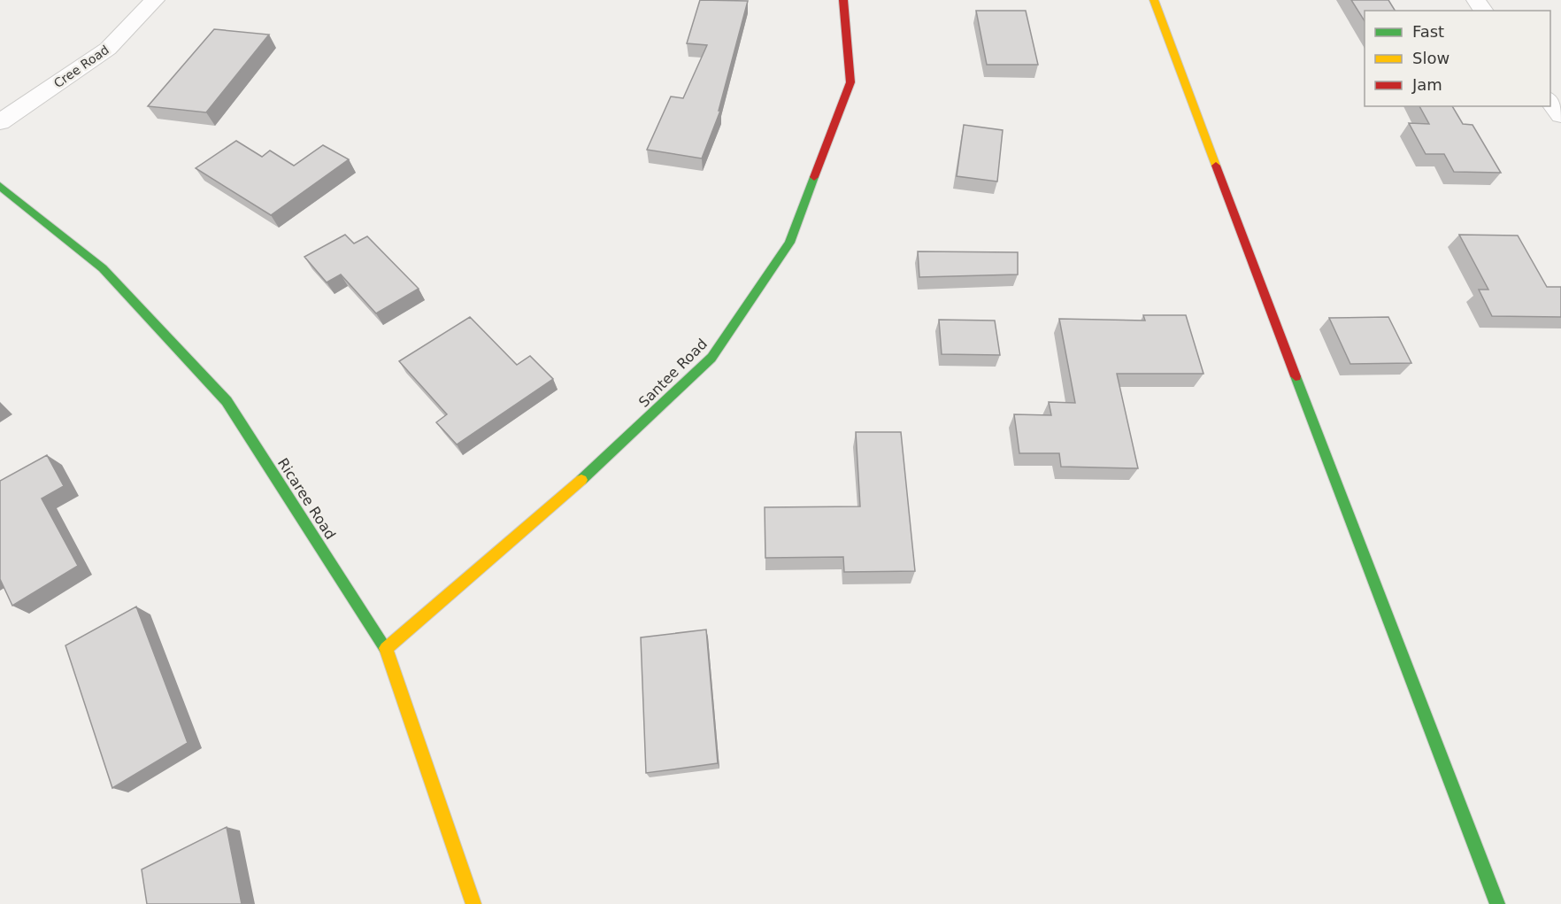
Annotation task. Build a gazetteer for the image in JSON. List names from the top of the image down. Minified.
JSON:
{"streets":{"street":["Cree Road","Santee Road","Ricaree Road"]},"crossings":[["Santee Road","Ricaree Road"]],"legend":["Fast","Slow","Jam"]}
